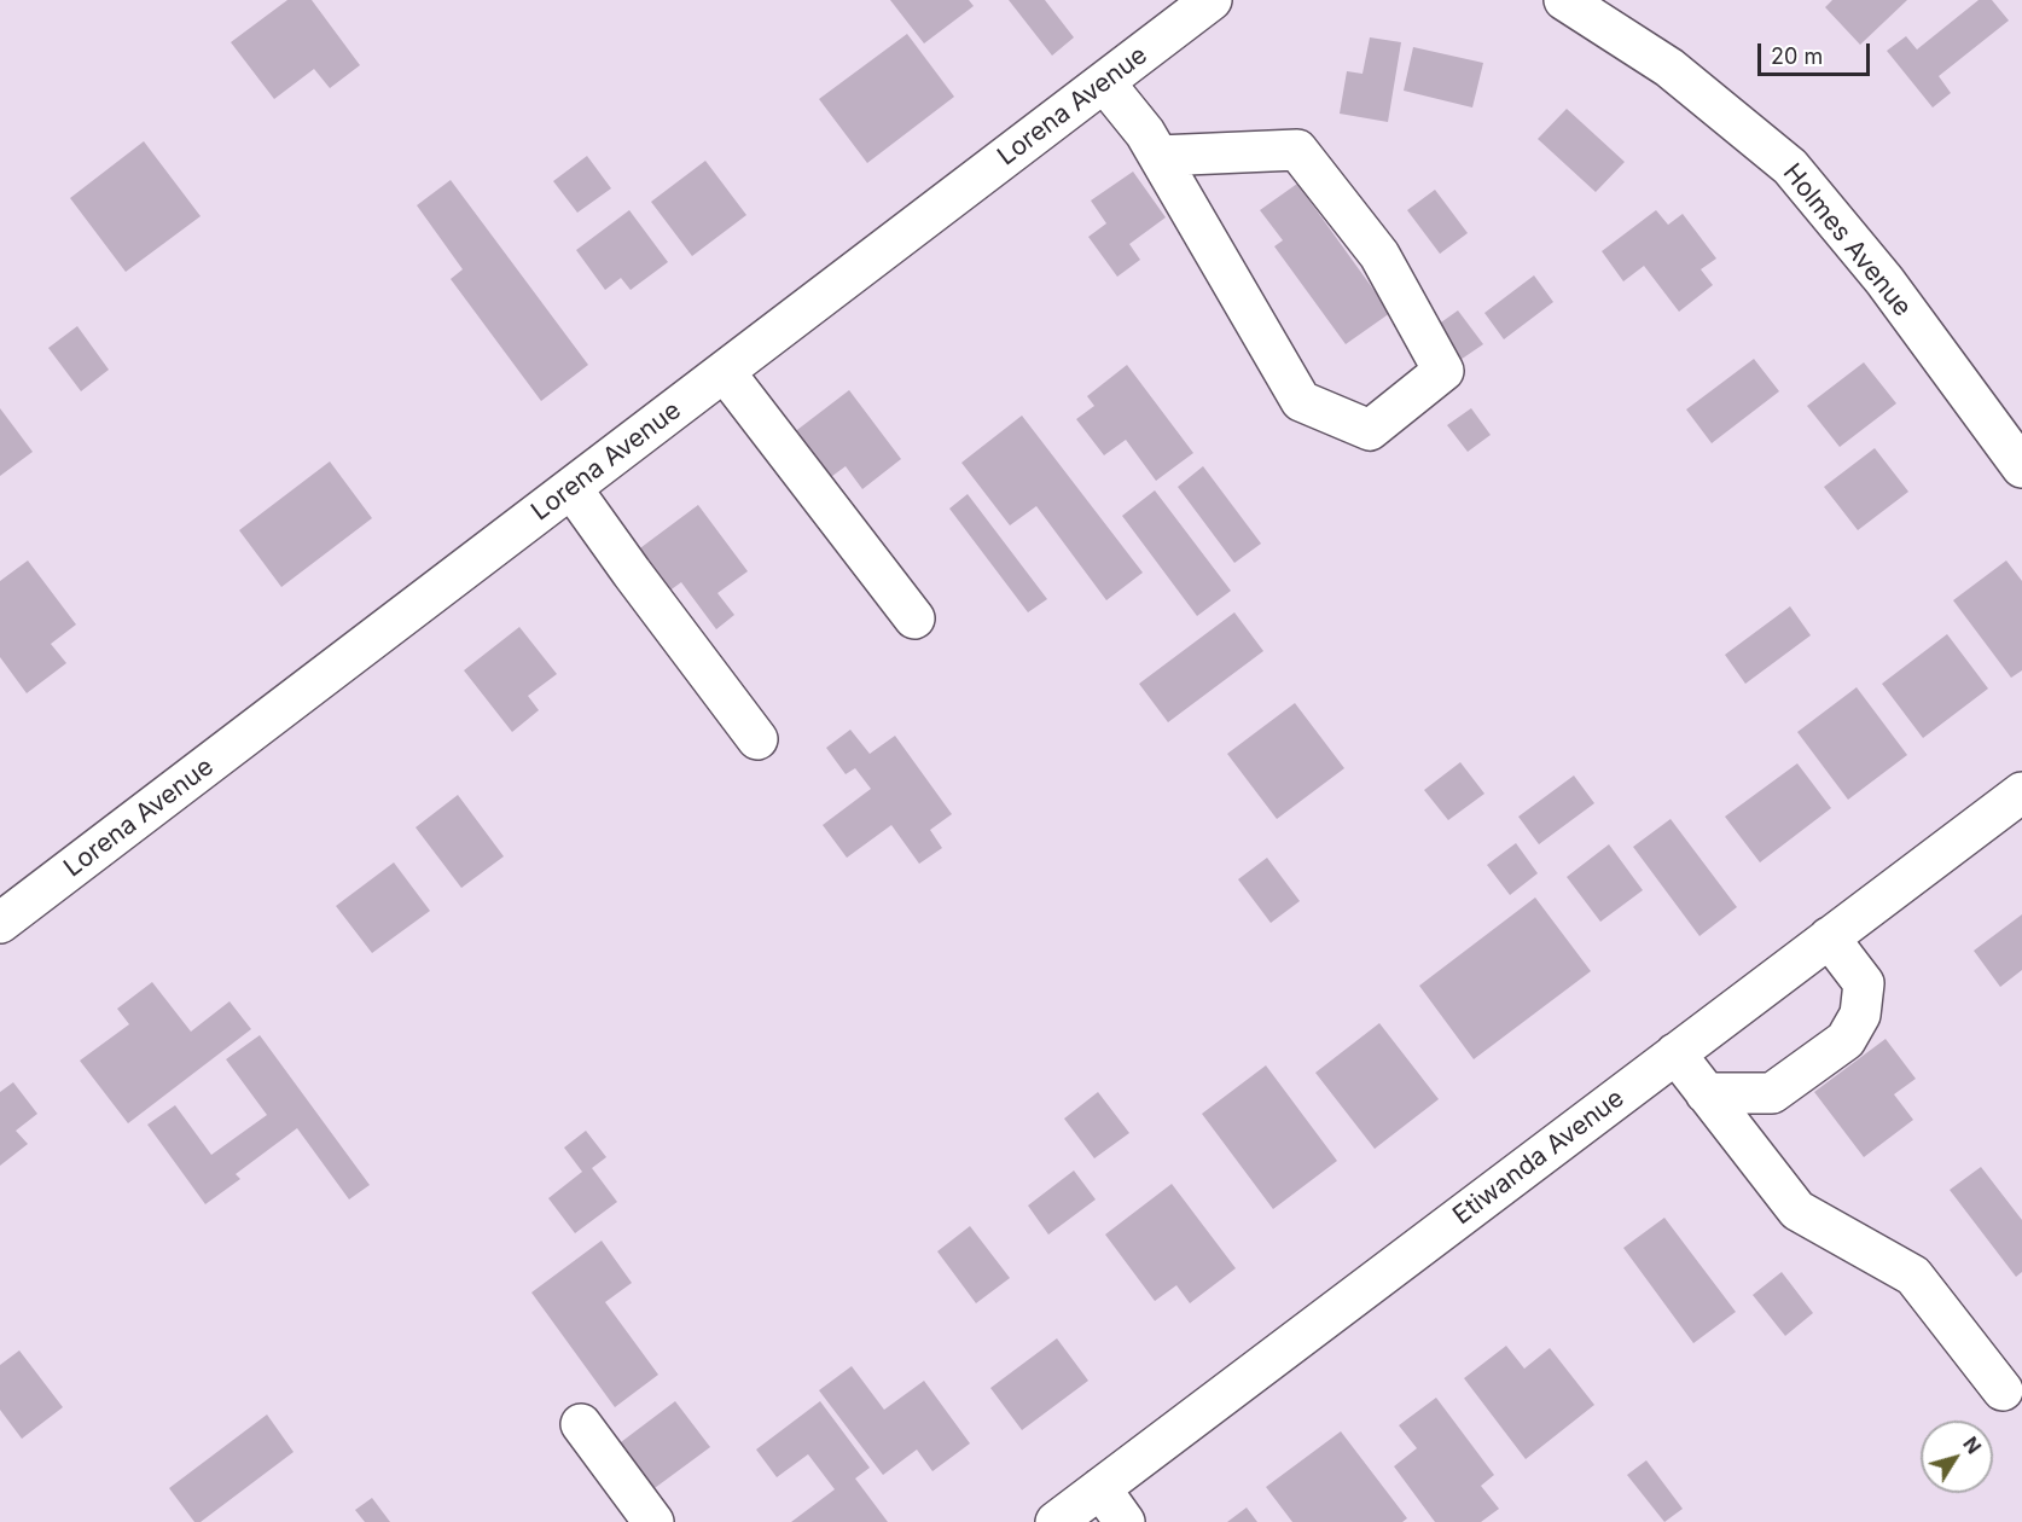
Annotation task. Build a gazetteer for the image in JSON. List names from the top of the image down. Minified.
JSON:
{"streets":{"street":["Lorena Avenue","Holmes Avenue","Etiwanda Avenue"]},"scale_bar":"20 m","north":"top right"}
